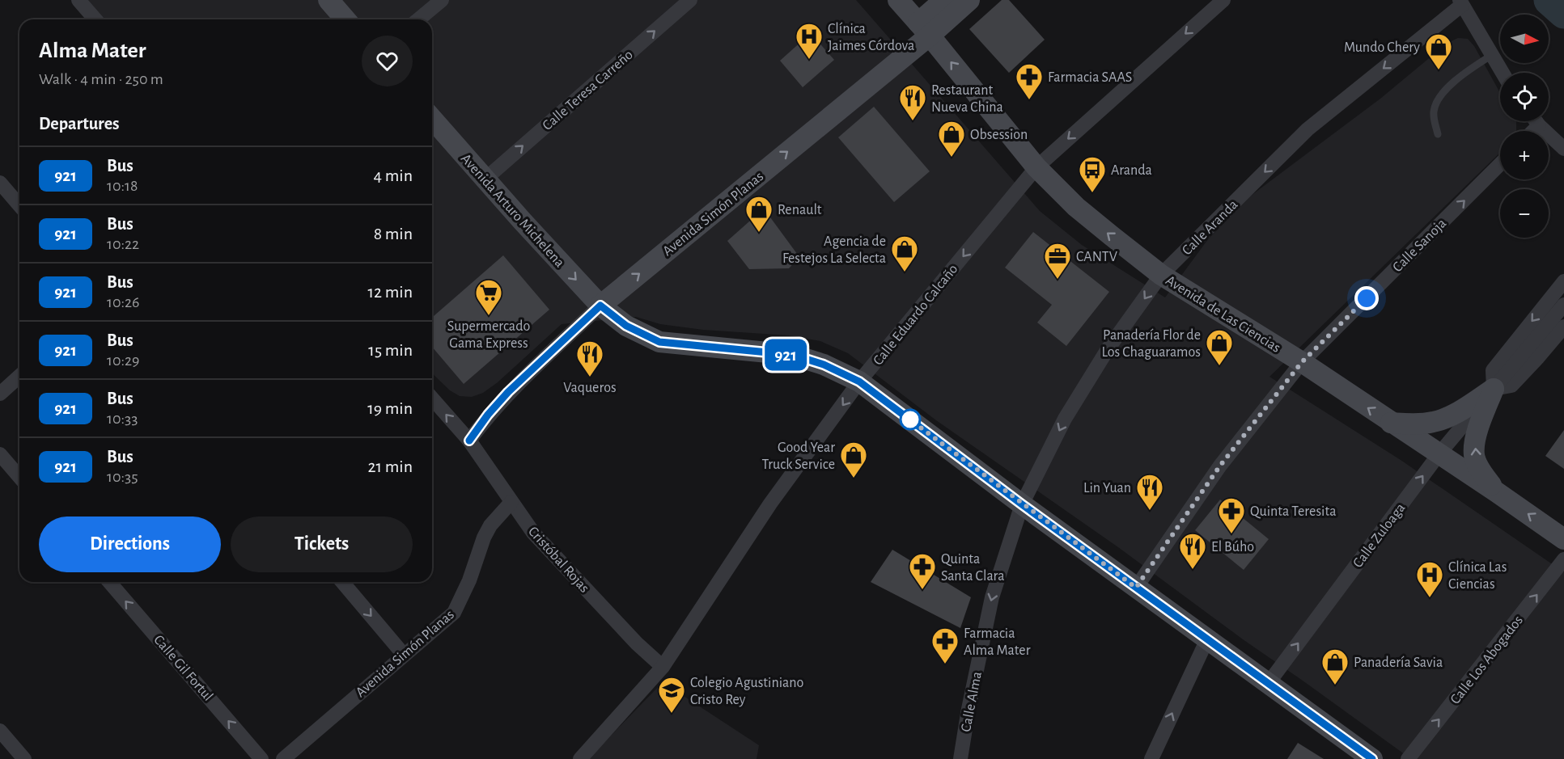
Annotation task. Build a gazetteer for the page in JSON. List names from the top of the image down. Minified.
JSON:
{"streets":{"street":["Calle Teresa Carreño","Avenida Arturo Michelena","Avenida Simón Planas","Calle Aranda","Calle Sanoja","Avenida de Las Ciencias","Calle Eduardo Calcaño","Calle Zuloaga","Cristóbal Rojas","Calle Los Abogados","Calle Gil Fortul","Calle Alma"]},"crossings":[["Calle Teresa Carreño","Avenida Arturo Michelena"],["Avenida Arturo Michelena","Avenida Simón Planas"],["Avenida Arturo Michelena","Calle Aranda"],["Avenida Arturo Michelena","Calle Sanoja"],["Avenida Arturo Michelena","Calle Eduardo Calcaño"],["Avenida Arturo Michelena","Calle Zuloaga"],["Avenida Arturo Michelena","Calle Alma"],["Avenida Simón Planas","Avenida de Las Ciencias"],["Avenida Simón Planas","Cristóbal Rojas"],["Calle Aranda","Avenida de Las Ciencias"],["Calle Aranda","Calle Alma"],["Calle Sanoja","Avenida de Las Ciencias"],["Avenida de Las Ciencias","Calle Eduardo Calcaño"],["Avenida de Las Ciencias","Calle Zuloaga"],["Calle Eduardo Calcaño","Cristóbal Rojas"]],"one_way":["Calle Teresa Carreño","Avenida Simón Planas","Calle Aranda","Calle Sanoja","Avenida de Las Ciencias","Calle Eduardo Calcaño","Calle Zuloaga","Calle Los Abogados","Calle Gil Fortul","Calle Alma"],"places":{"hospital":["Clínica Jaimes Córdova","Clínica Las Ciencias"],"shop":["Mundo Chery","Obsession","Renault","Agencia de Festejos La Selecta","Panadería Flor de Los Chaguaramos","Good Year Truck Service","Panadería Savia"],"pharmacy":["Farmacia SAAS","Quinta Teresita","Quinta Santa Clara","Farmacia Alma Mater"],"restaurant":["Restaurant Nueva China","Vaqueros","Lin Yuan","El Búho"],"bus stop":["Aranda"],"office":["CANTV"],"supermarket":["Supermercado Gama Express"],"school or university":["Colegio Agustiniano Cristo Rey"]},"lines":["bus line 921"],"north":"right","page":{"on_map":"921","map_buttons":["+","−"],"heading":[["Alma Mater","Walk · 4 min · 250 m"],"Departures"],"list":[{"mark":"921","name":"Bus","note":"10:18","value":"4 min"},{"mark":"921","name":"Bus","note":"10:22","value":"8 min"},{"mark":"921","name":"Bus","note":"10:26","value":"12 min"},{"mark":"921","name":"Bus","note":"10:29","value":"15 min"},{"mark":"921","name":"Bus","note":"10:33","value":"19 min"},{"mark":"921","name":"Bus","note":"10:35","value":"21 min"}],"buttons":["Directions","Tickets"]}}
